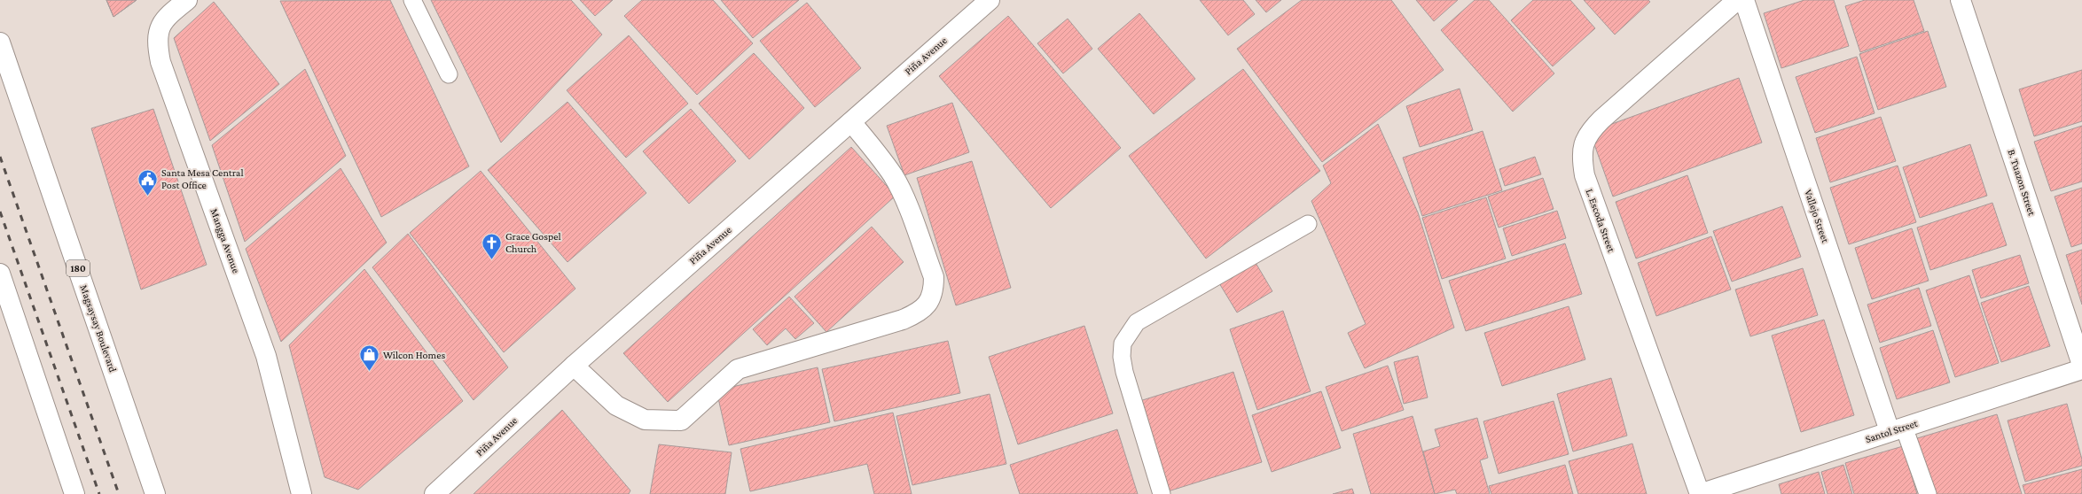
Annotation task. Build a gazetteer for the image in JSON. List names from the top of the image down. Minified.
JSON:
{"streets":{"street":["Piña Avenue","B. Tuazon Street","Vallejo Street","L. Escoda Street","Mangga Avenue","180","Magsaysay Boulevard","Santol Street"]},"crossings":[["Vallejo Street","Santol Street"],["L. Escoda Street","Santol Street"]],"places":{"public building":["Santa Mesa Central Post Office"],"church":["Grace Gospel Church"],"shop":["Wilcon Homes"]}}
